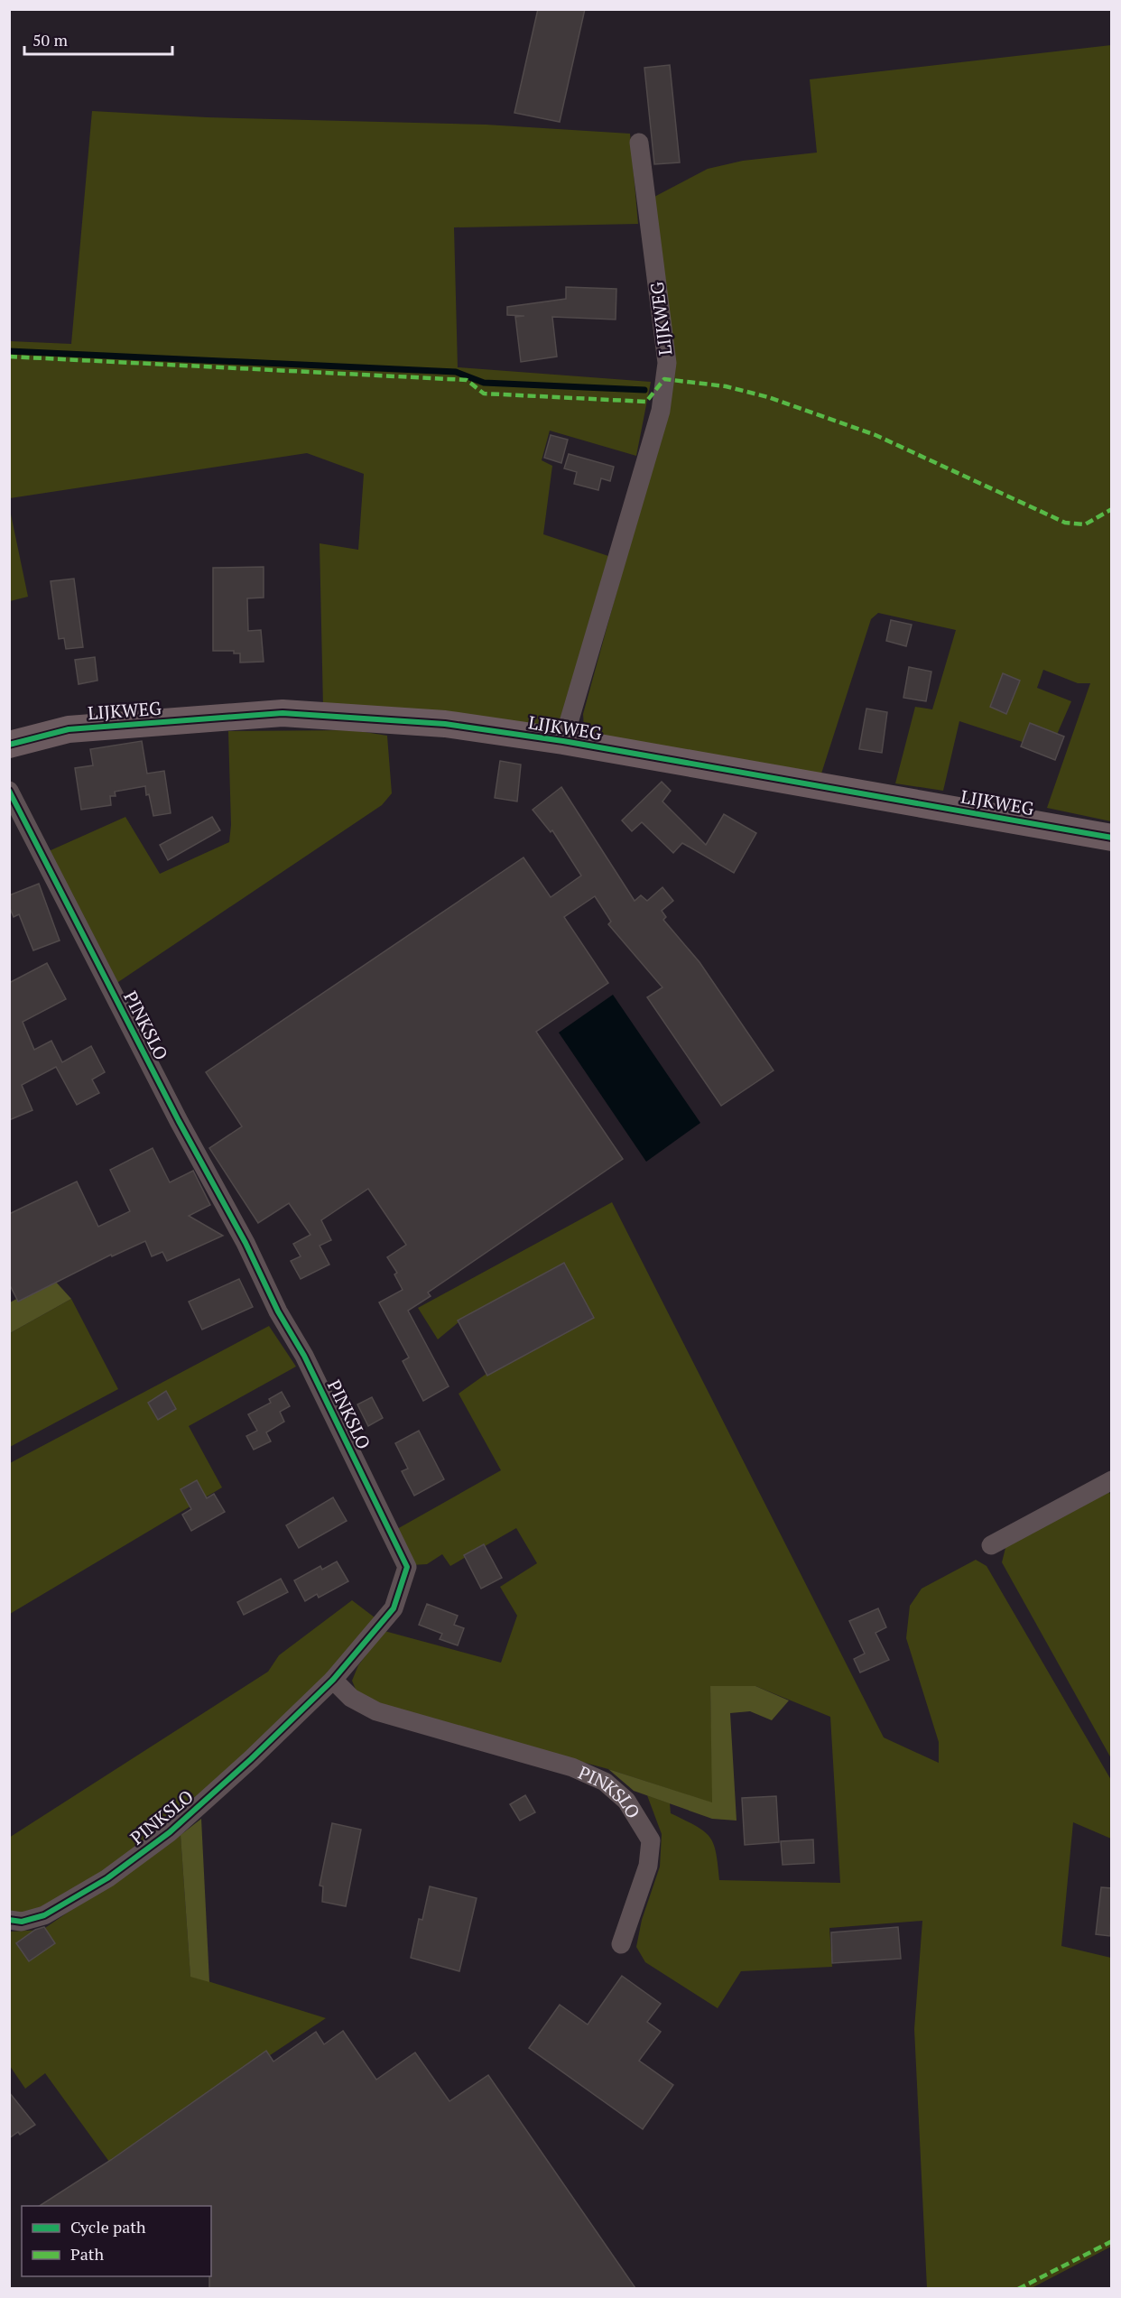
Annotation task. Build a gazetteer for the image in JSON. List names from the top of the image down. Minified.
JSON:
{"streets":{"street":["LIJKWEG","PINKSLO"]},"legend":["Cycle path","Path"],"scale_bar":"50 m"}
